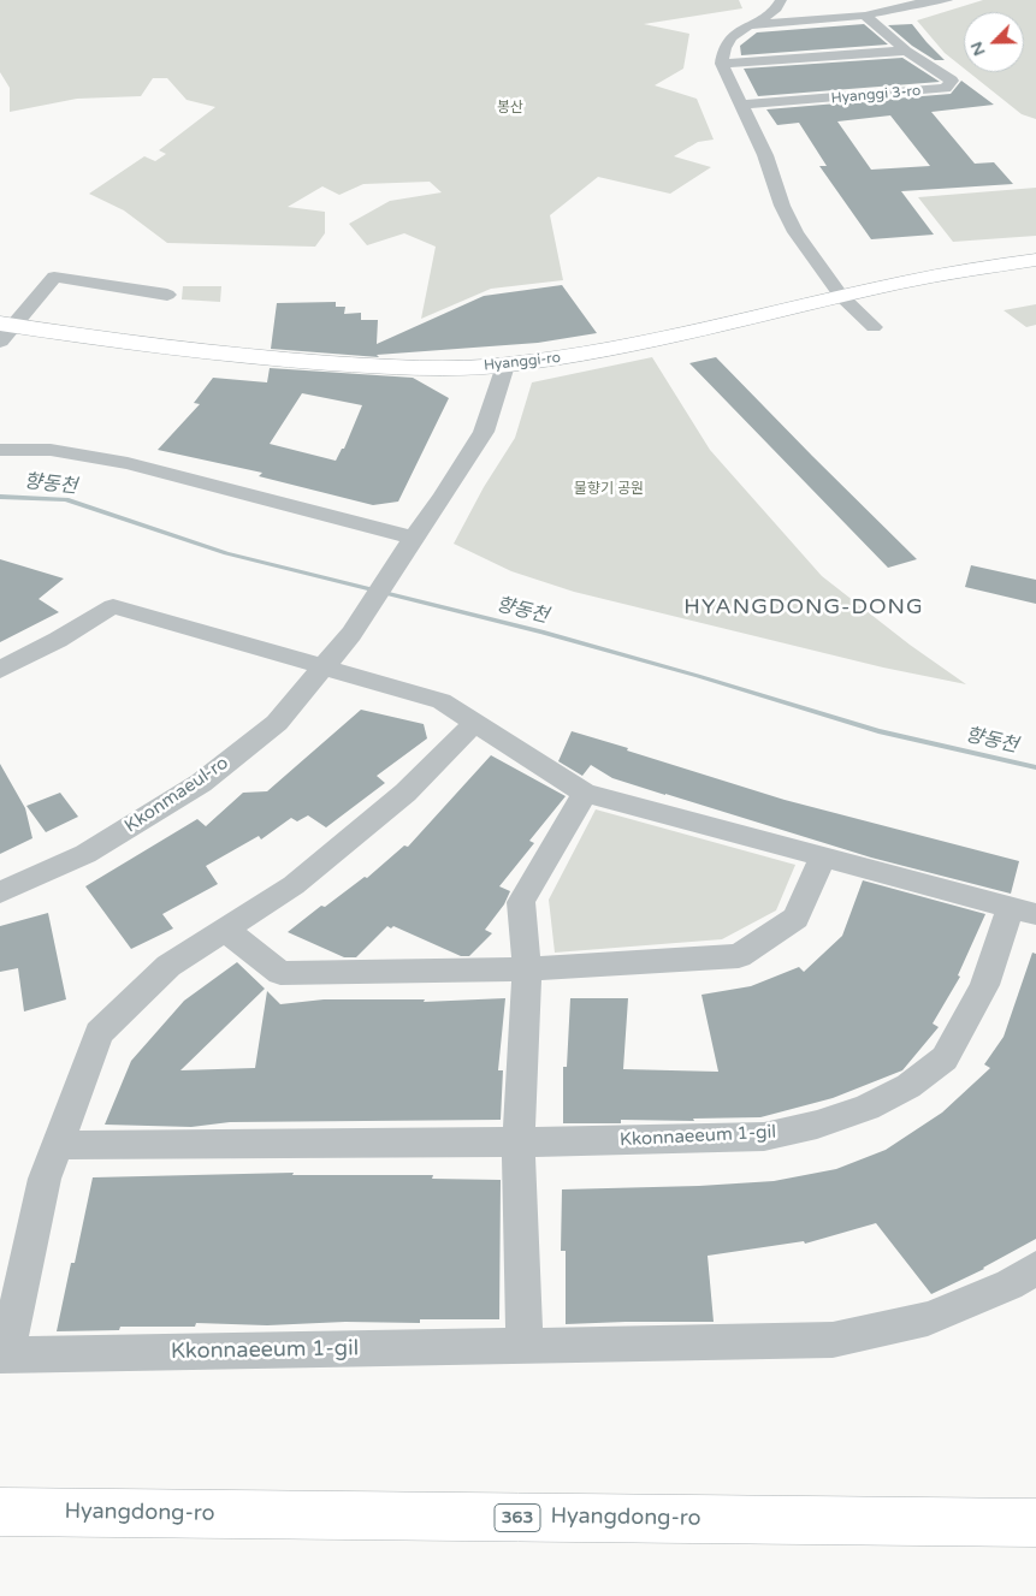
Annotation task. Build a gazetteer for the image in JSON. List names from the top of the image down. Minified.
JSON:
{"streets":{"main road":["Hyanggi-ro","Hyangdong-ro","363"],"street":["Hyanggi 3-ro","Kkonmaeul-ro","Kkonnaeeum 1-gil"]},"crossings":[["Kkonmaeul-ro","Kkonnaeeum 1-gil"]],"districts":["HYANGDONG-DONG"],"water":["향동천"],"parks":["봉산","물향기 공원"],"north":"bottom left"}
